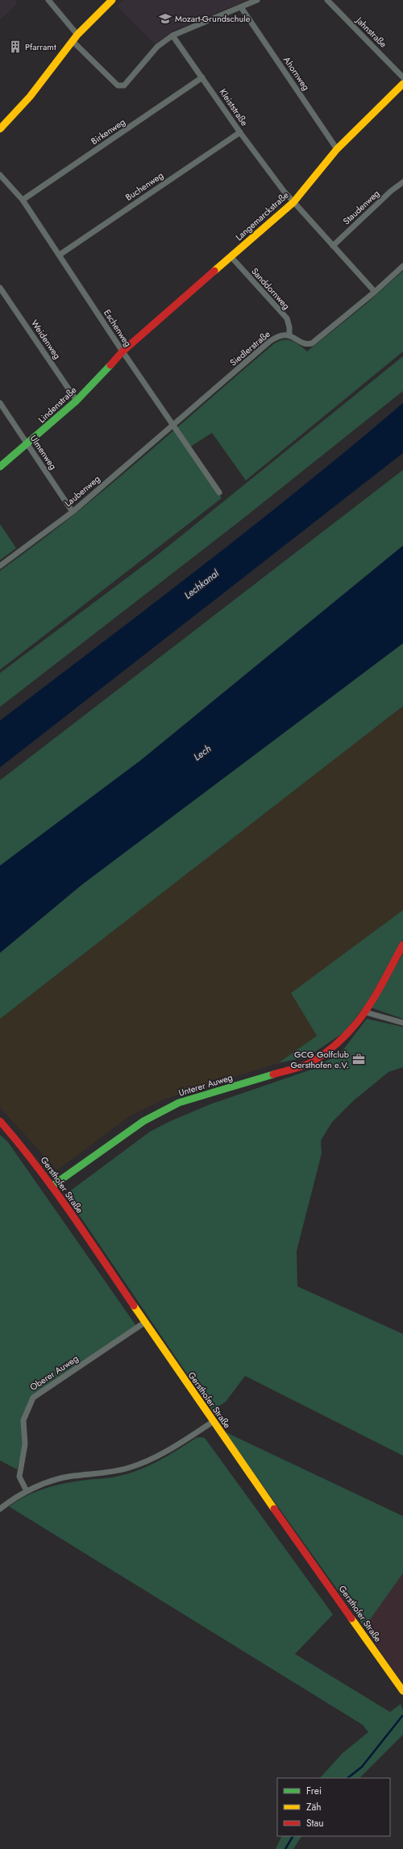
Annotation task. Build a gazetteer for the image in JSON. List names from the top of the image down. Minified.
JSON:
{"streets":{"street":["Jahnstraße","Ahornweg","Kleiststraße","Birkenweg","Buchenweg","Staudenweg","Langemarckstraße","Sanddornweg","Eschenweg","Weidenweg","Siedlerstraße","Lindenstraße","Ulmenweg","Laubenweg","Unterer Auweg","Gersthofer Straße","Oberer Auweg"]},"crossings":[["Ahornweg","Langemarckstraße"],["Kleiststraße","Birkenweg"],["Kleiststraße","Buchenweg"],["Kleiststraße","Staudenweg"],["Kleiststraße","Langemarckstraße"],["Birkenweg","Eschenweg"],["Buchenweg","Eschenweg"],["Langemarckstraße","Sanddornweg"],["Langemarckstraße","Eschenweg"],["Langemarckstraße","Lindenstraße"],["Sanddornweg","Siedlerstraße"],["Eschenweg","Siedlerstraße"],["Eschenweg","Lindenstraße"],["Eschenweg","Laubenweg"],["Weidenweg","Lindenstraße"],["Siedlerstraße","Laubenweg"],["Lindenstraße","Ulmenweg"],["Ulmenweg","Laubenweg"],["Unterer Auweg","Gersthofer Straße"],["Gersthofer Straße","Oberer Auweg"]],"water":["Lechkanal","Lech"],"places":{"school or university":["Mozart-Grundschule"],"building":["Pfarramt"],"office":["GCG Golfclub Gersthofen e.V."]},"legend":["Frei","Zäh","Stau"]}
